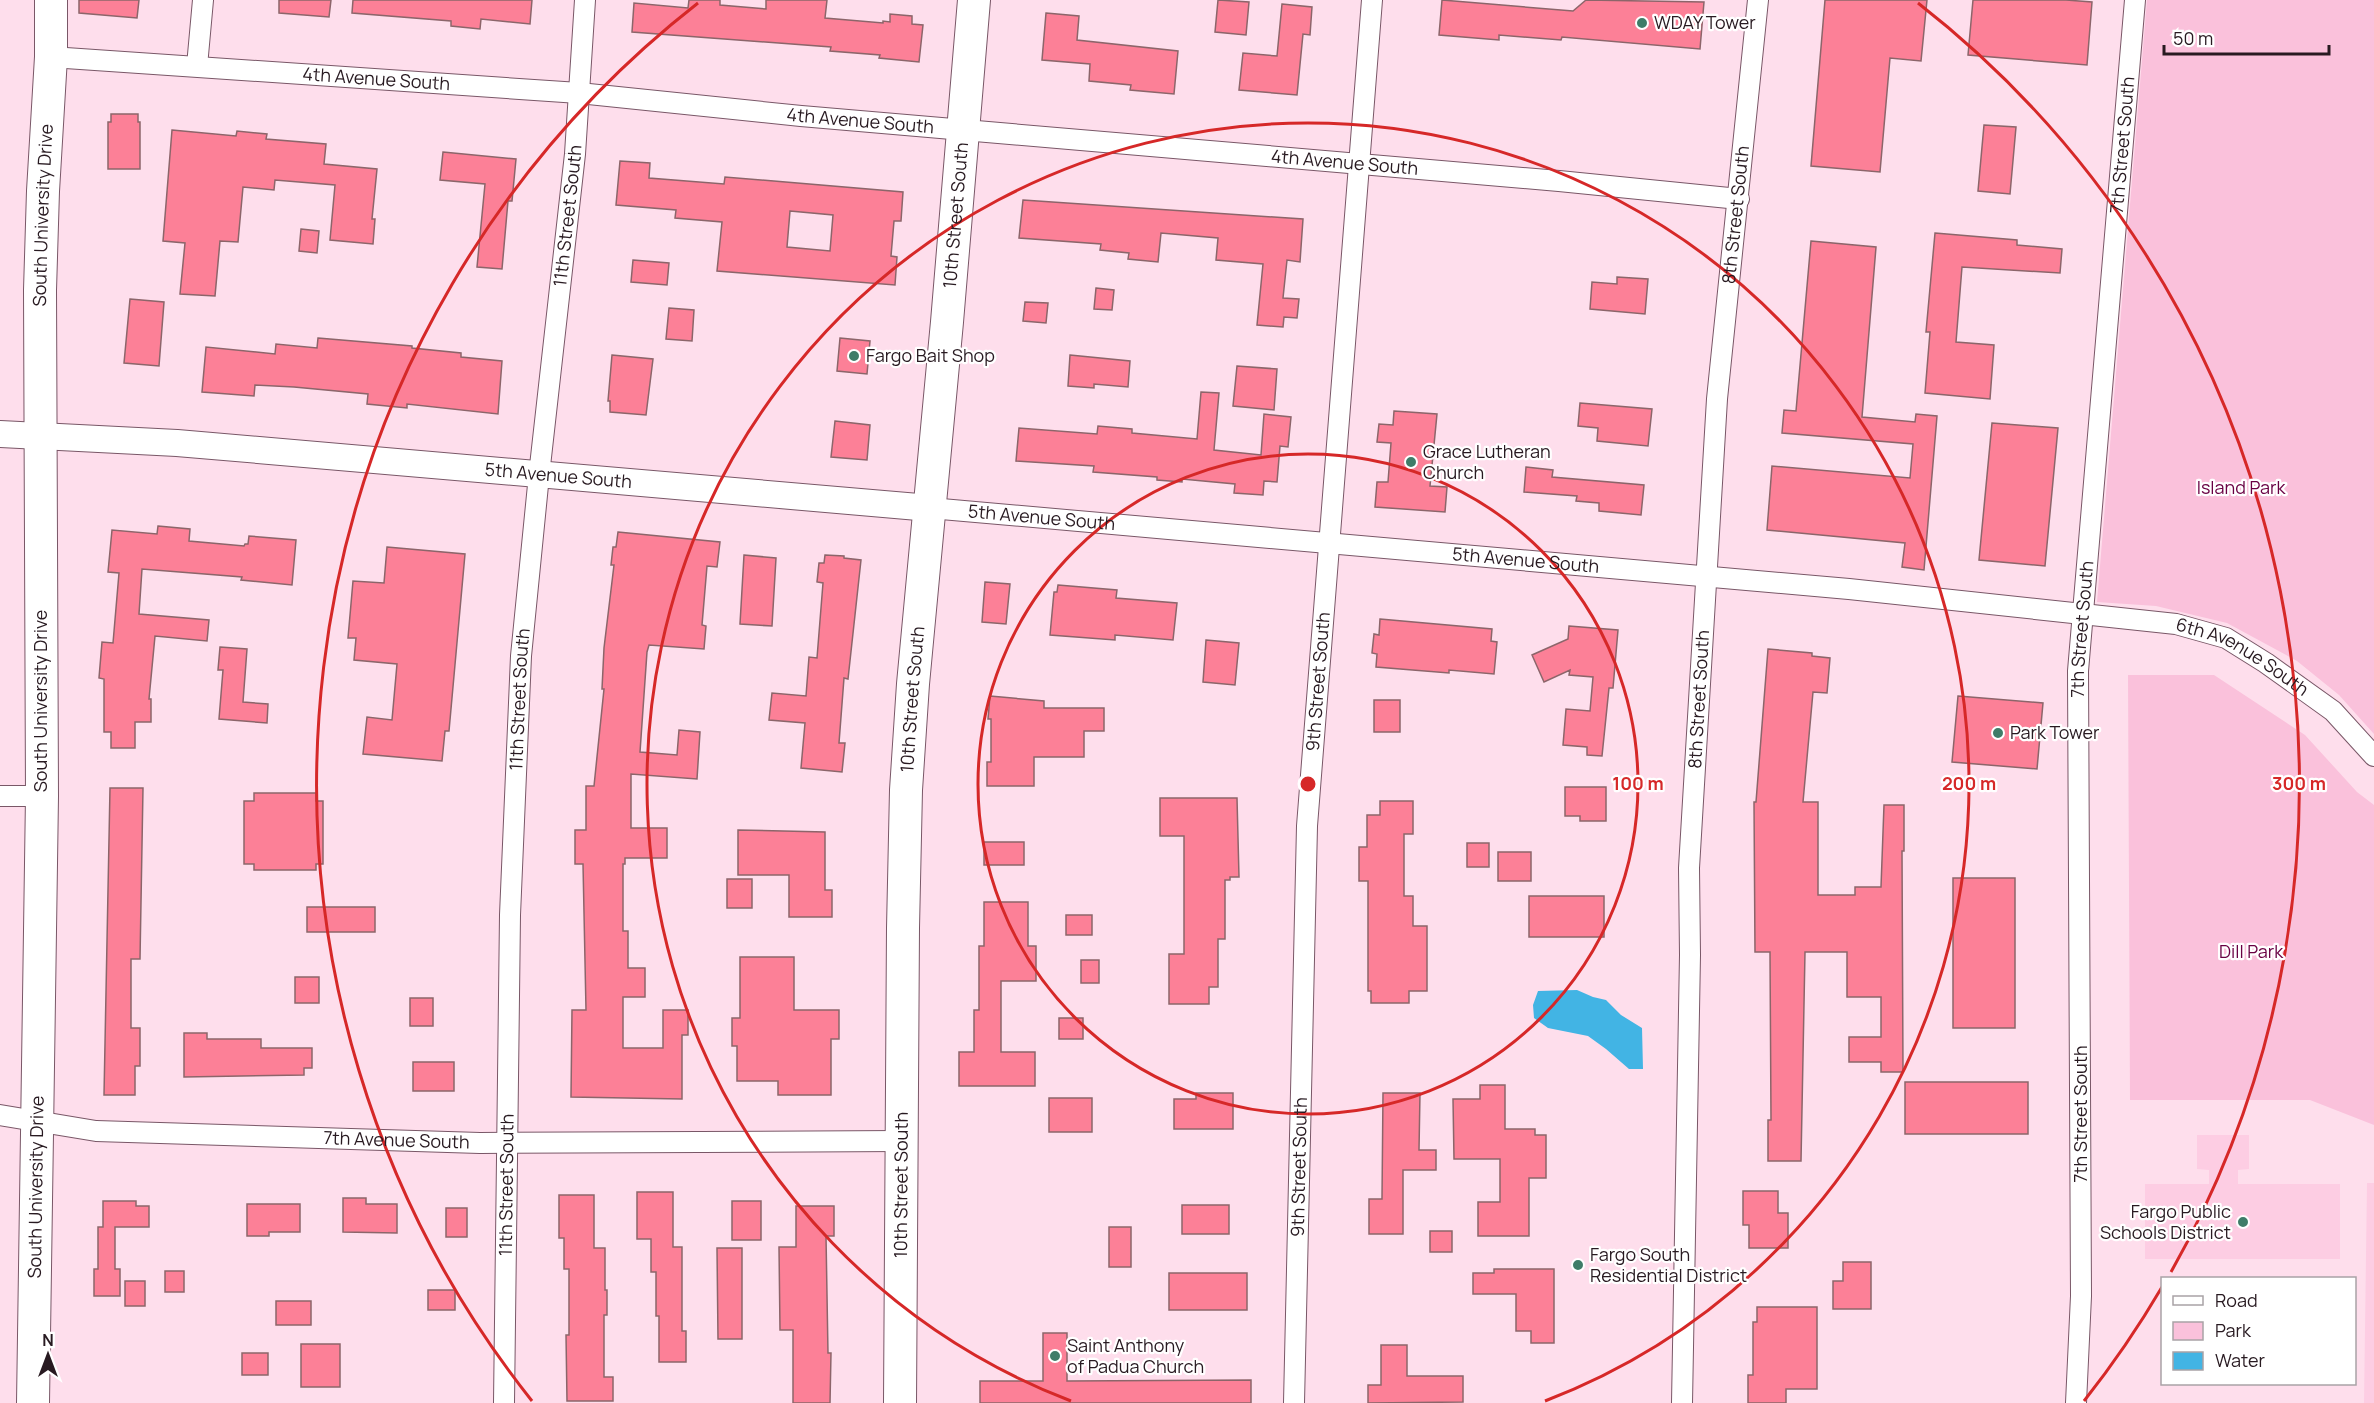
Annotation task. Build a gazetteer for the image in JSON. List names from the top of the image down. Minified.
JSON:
{"streets":{"main road":["South University Drive","10th Street South"],"street":["4th Avenue South","7th Street South","11th Street South","8th Street South","5th Avenue South","6th Avenue South","9th Street South","7th Avenue South"]},"crossings":[["4th Avenue South","South University Drive"],["4th Avenue South","11th Street South"],["4th Avenue South","10th Street South"],["4th Avenue South","8th Street South"],["4th Avenue South","9th Street South"],["7th Street South","5th Avenue South"],["7th Street South","6th Avenue South"],["South University Drive","5th Avenue South"],["South University Drive","7th Avenue South"],["11th Street South","5th Avenue South"],["11th Street South","7th Avenue South"],["10th Street South","5th Avenue South"],["10th Street South","7th Avenue South"],["8th Street South","5th Avenue South"],["5th Avenue South","6th Avenue South"],["5th Avenue South","9th Street South"]],"parks":["Island Park","Dill Park"],"places":["WDAY Tower","Fargo Bait Shop","Grace Lutheran Church","Park Tower","Fargo Public Schools District","Fargo South Residential District","Saint Anthony of Padua Church"],"legend":["Road","Park","Water"],"scale_bar":"50 m","north":"top","rings":["100 m","200 m","300 m"]}
